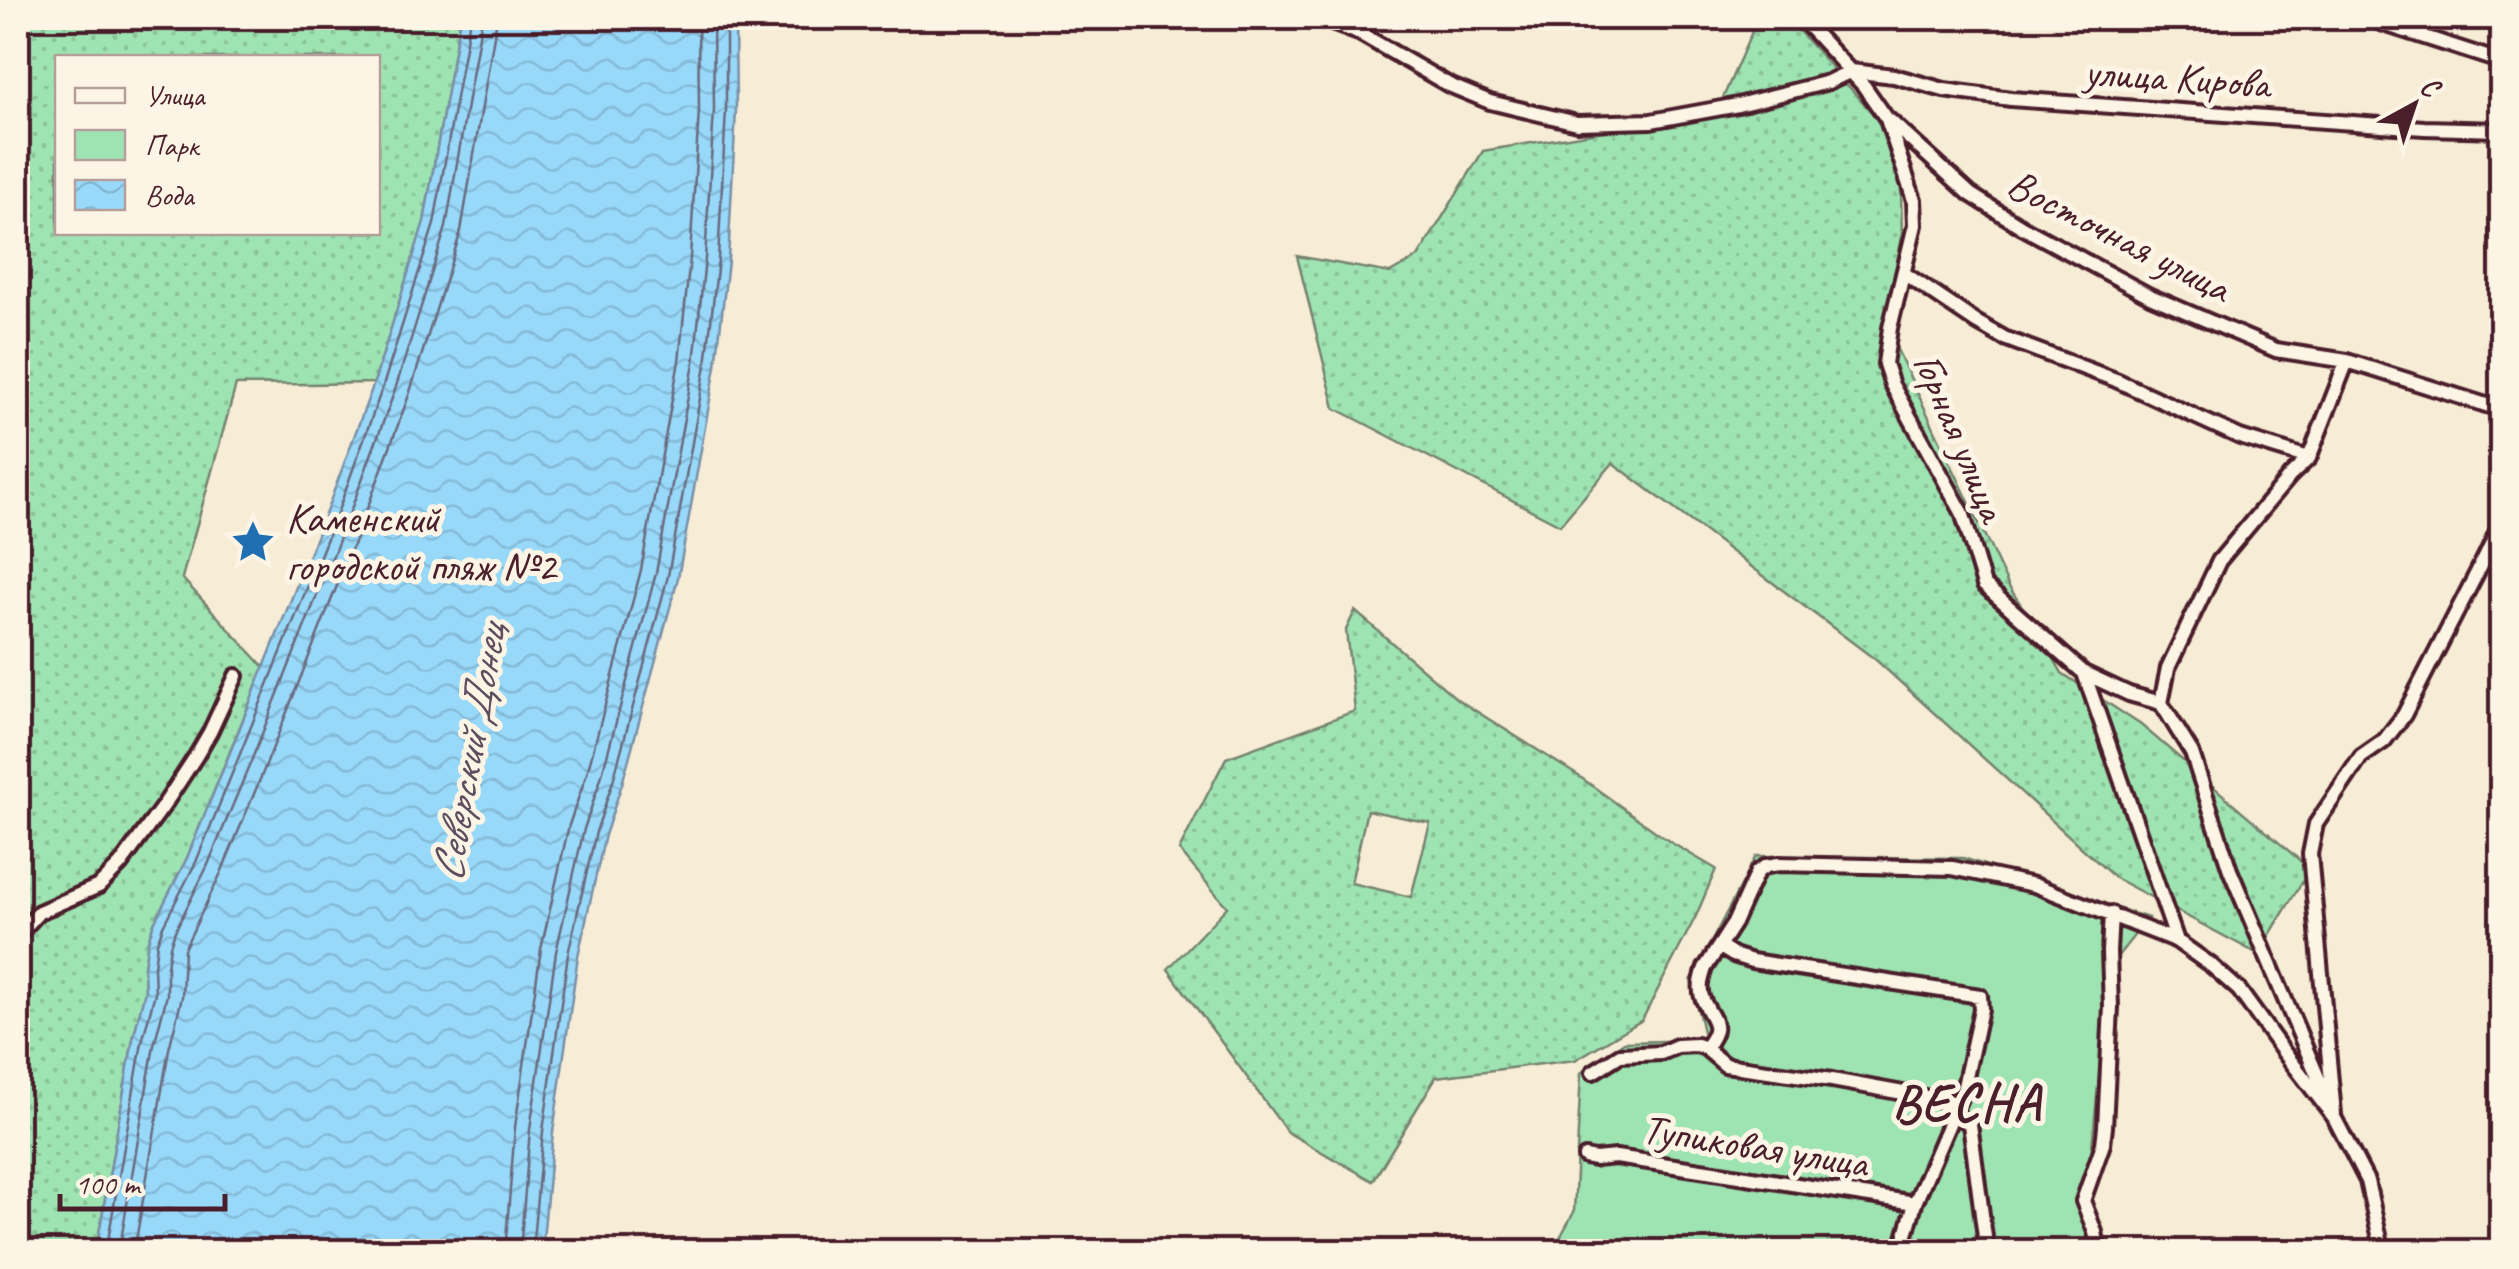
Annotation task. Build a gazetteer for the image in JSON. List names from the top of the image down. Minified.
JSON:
{"streets":{"street":["улица Кирова","Восточная улица","Горная улица","Тупиковая улица"]},"crossings":[["улица Кирова","Горная улица"],["Восточная улица","Горная улица"]],"districts":["ВЕСНА"],"water":["Северский Донец"],"places":{"place":["Каменский городской пляж №2"]},"legend":["Улица","Парк","Вода"],"scale_bar":"100 m","north":"top right"}
